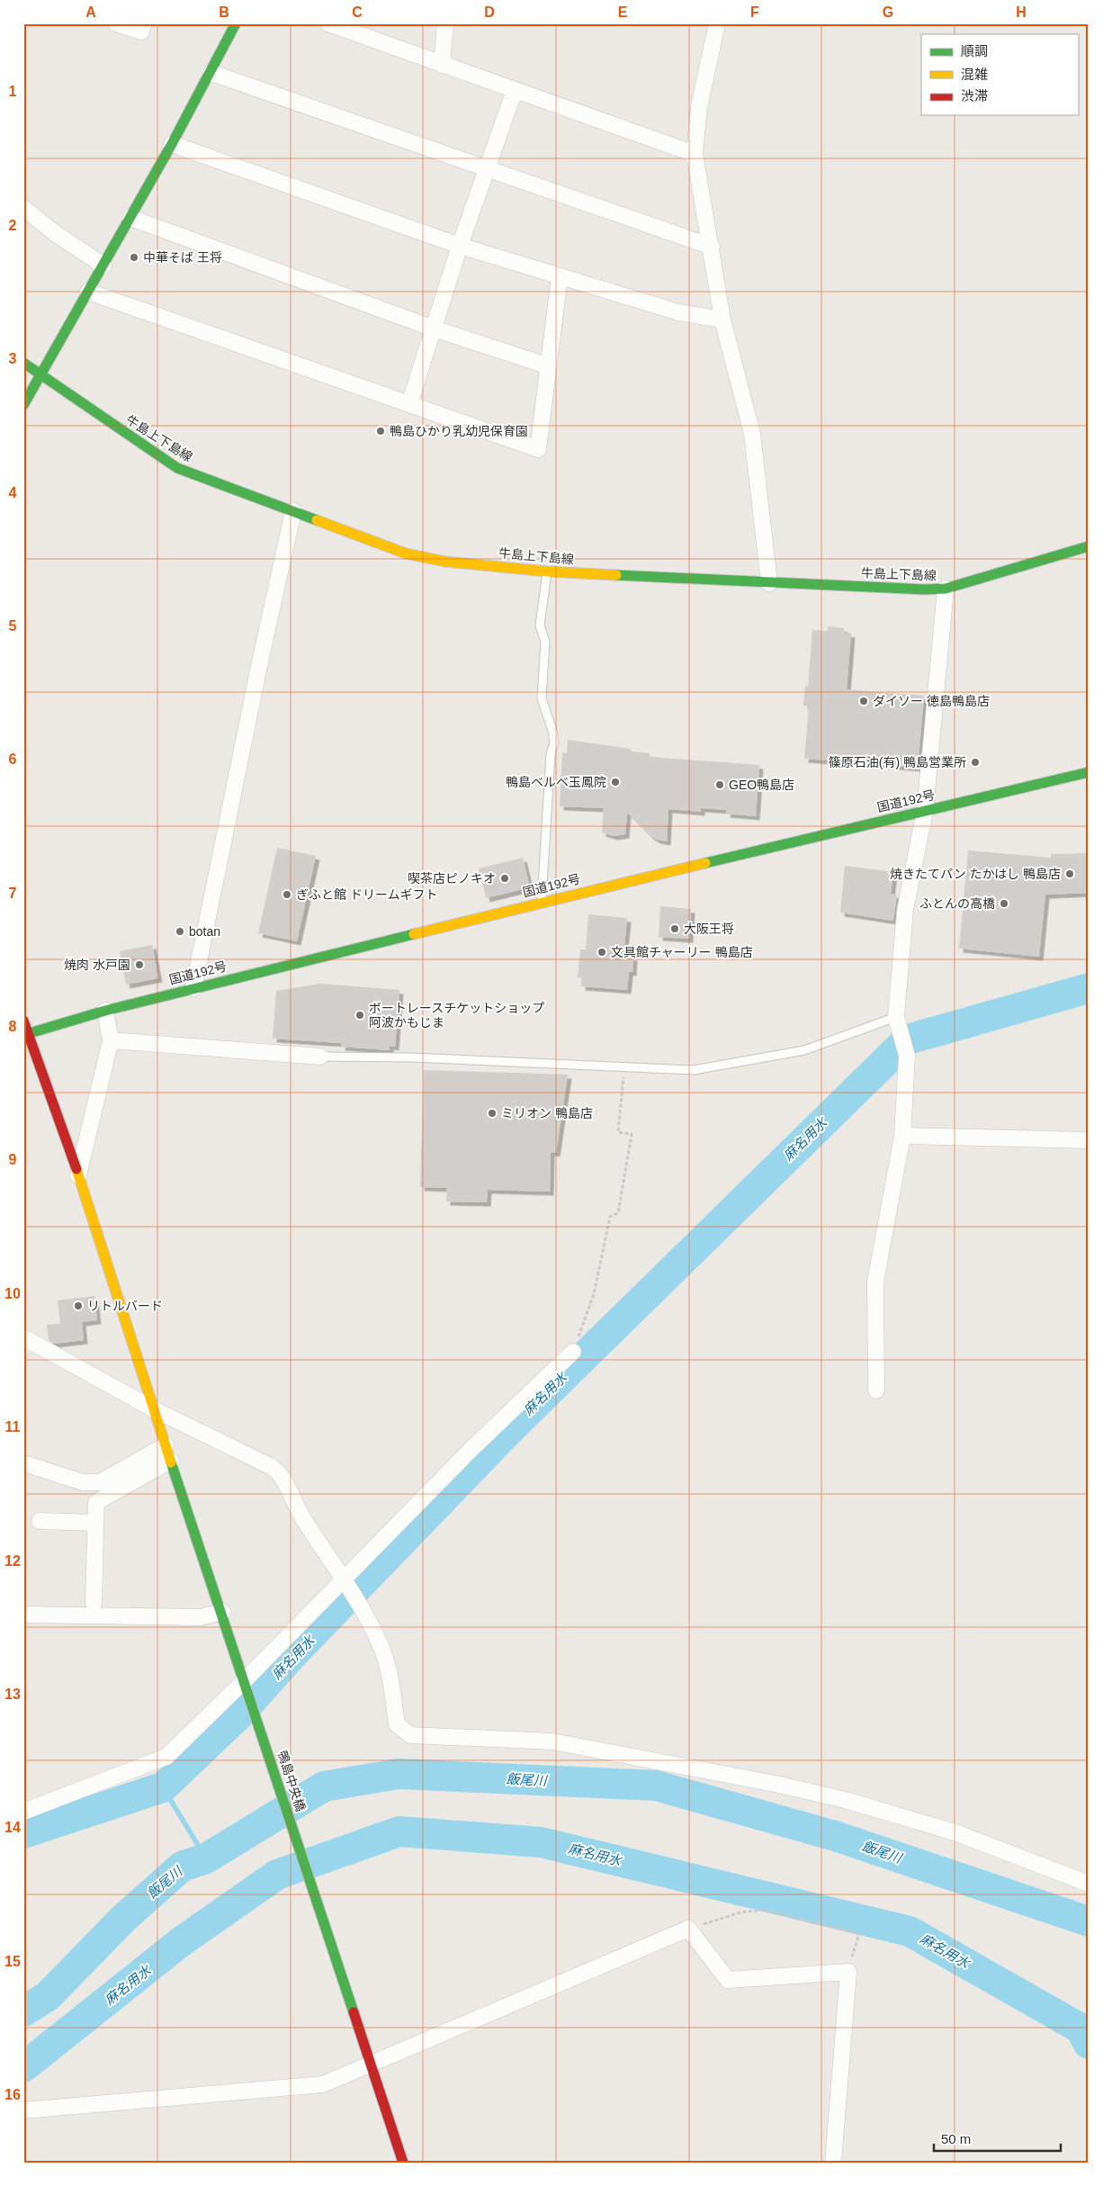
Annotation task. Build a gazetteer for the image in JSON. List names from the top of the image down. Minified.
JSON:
{"streets":{"main road":["牛島上下島線","国道192号","鴨島中央橋"]},"crossings":[["国道192号","鴨島中央橋"]],"water":["麻名用水","飯尾川"],"places":["中華そば 王将","鴨島ひかり乳幼児保育園","ダイソー 徳島鴨島店","篠原石油(有) 鴨島営業所","鴨島ベルベ玉鳳院","GEO鴨島店","焼きたてパン たかはし 鴨島店","喫茶店ピノキオ","ぎふと館 ドリームギフト","ふとんの高橋","大阪王将","botan","文具館チャーリー 鴨島店","焼肉 水戸園","ボートレースチケットショップ 阿波かもじま","ミリオン 鴨島店","リトルバード"],"legend":["順調","混雑","渋滞"],"scale_bar":"50 m","grid":{"columns":["A","B","C","D","E","F","G","H"],"rows":["1","2","3","4","5","6","7","8","9","10","11","12","13","14","15","16"]}}
